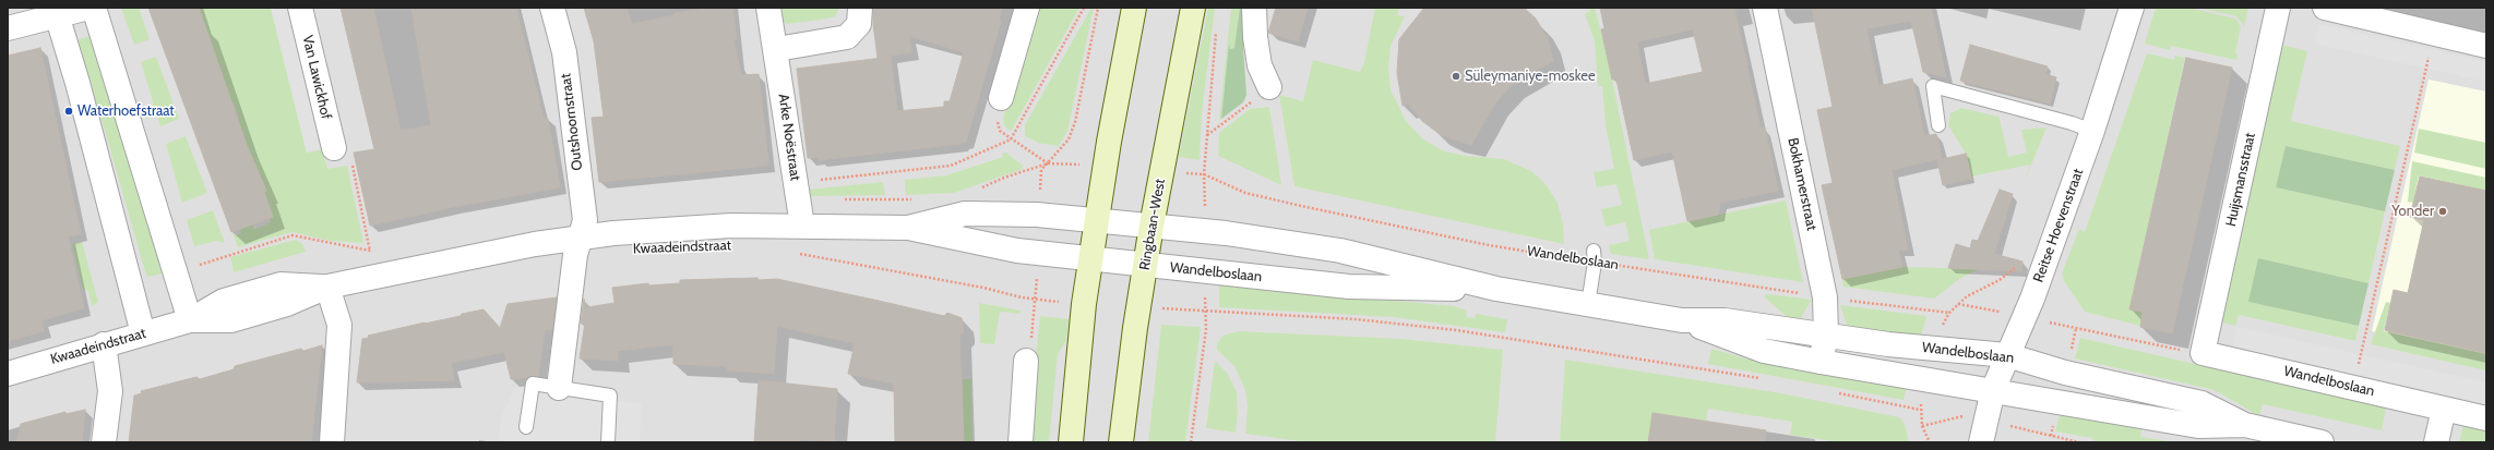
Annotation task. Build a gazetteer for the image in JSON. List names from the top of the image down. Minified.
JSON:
{"streets":{"main road":["Ringbaan-West"],"street":["Van Lawickhof","Outshoornstraat","Arke Noëstraat","Huijsmansstraat","Bokhamerstraat","Reitse Hoevenstraat","Kwaadeindstraat","Wandelboslaan"]},"crossings":[["Outshoornstraat","Kwaadeindstraat"],["Arke Noëstraat","Kwaadeindstraat"],["Huijsmansstraat","Wandelboslaan"],["Bokhamerstraat","Wandelboslaan"],["Ringbaan-West","Kwaadeindstraat"],["Ringbaan-West","Wandelboslaan"],["Reitse Hoevenstraat","Wandelboslaan"],["Kwaadeindstraat","Wandelboslaan"]],"places":["Süleymaniye-moskee","Waterhoefstraat","Yonder"]}
